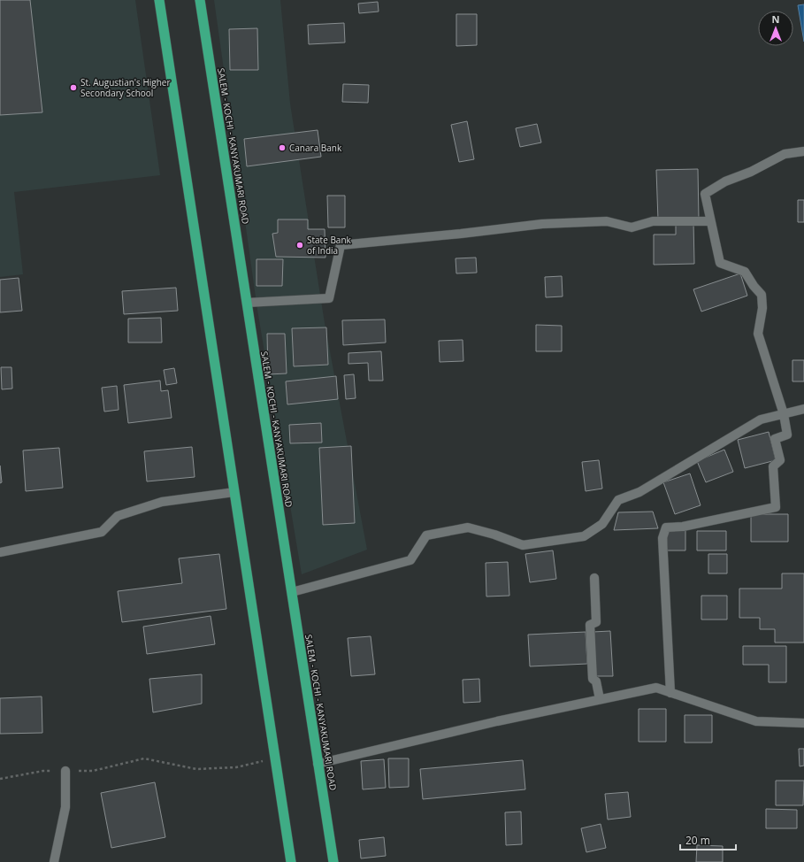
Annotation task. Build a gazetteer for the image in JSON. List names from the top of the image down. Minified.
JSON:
{"streets":{"highway":["SALEM - KOCHI - KANYAKUMARI ROAD"]},"places":["St. Augustian's Higher Secondary School","Canara Bank","State Bank of India"],"scale_bar":"20 m","north":"top"}
